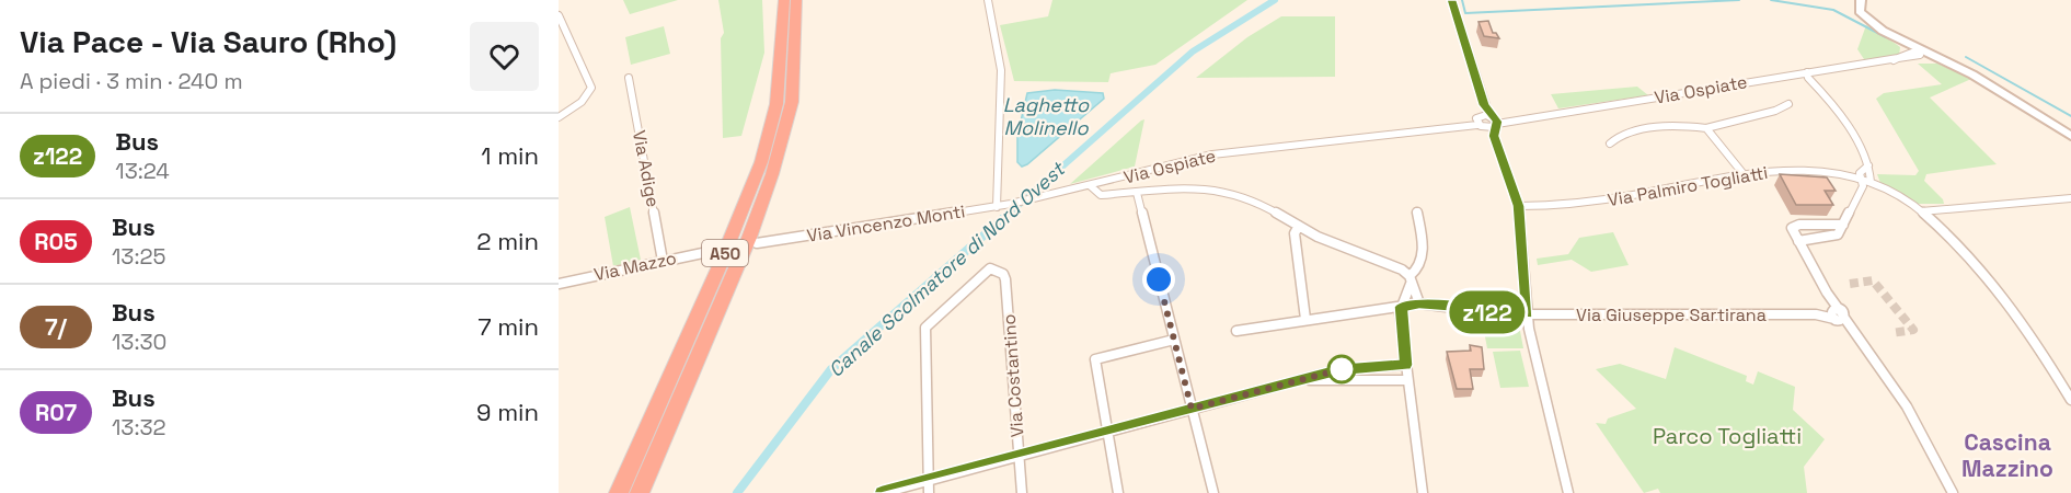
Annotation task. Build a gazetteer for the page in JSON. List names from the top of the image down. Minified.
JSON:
{"streets":{"highway":["A50"],"street":["Via Ospiate","Via Adige","Via Palmiro Togliatti","Via Vincenzo Monti","Via Mazzo","Via Giuseppe Sartirana","Via Costantino"]},"crossings":[["Via Ospiate","Via Vincenzo Monti"],["Via Adige","Via Mazzo"]],"districts":["Cascina Mazzino"],"water":["Laghetto Molinello","Canale Scolmatore di Nord Ovest"],"parks":["Parco Togliatti"],"lines":["bus line z122"],"page":{"heading":["Via Pace - Via Sauro (Rho)","A piedi · 3 min · 240 m"],"on_map":"z122","list":[{"mark":"z122","name":"Bus","note":"13:24","value":"1 min"},{"mark":"R05","name":"Bus","note":"13:25","value":"2 min"},{"mark":"7/","name":"Bus","note":"13:30","value":"7 min"},{"mark":"R07","name":"Bus","note":"13:32","value":"9 min"}]}}
